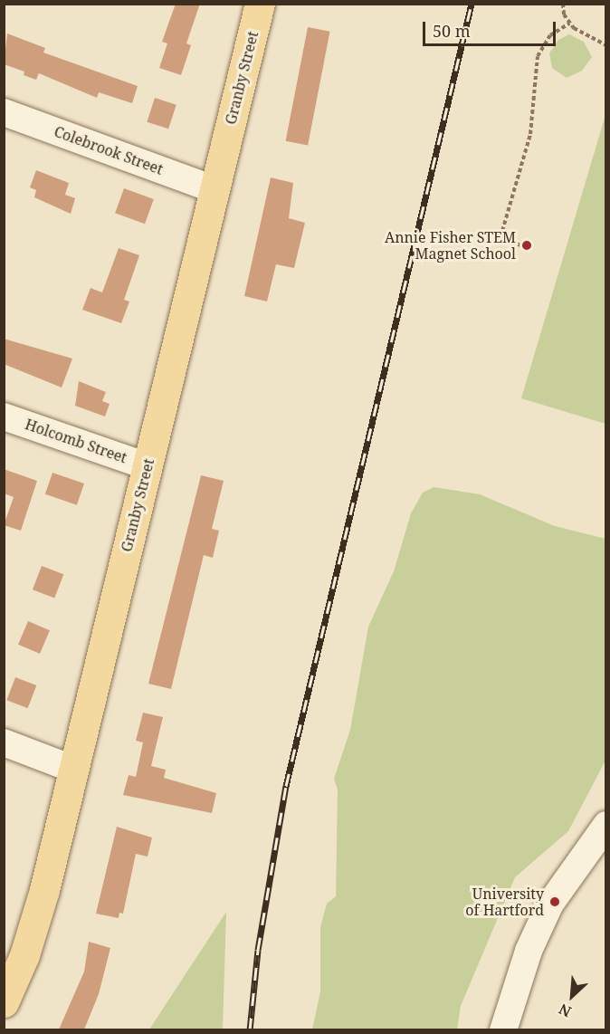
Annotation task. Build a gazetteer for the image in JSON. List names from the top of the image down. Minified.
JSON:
{"streets":{"main road":["Granby Street"],"street":["Colebrook Street","Holcomb Street"]},"crossings":[["Granby Street","Colebrook Street"],["Granby Street","Holcomb Street"]],"places":["Annie Fisher STEM Magnet School","University of Hartford"],"scale_bar":"50 m","north":"bottom left"}
